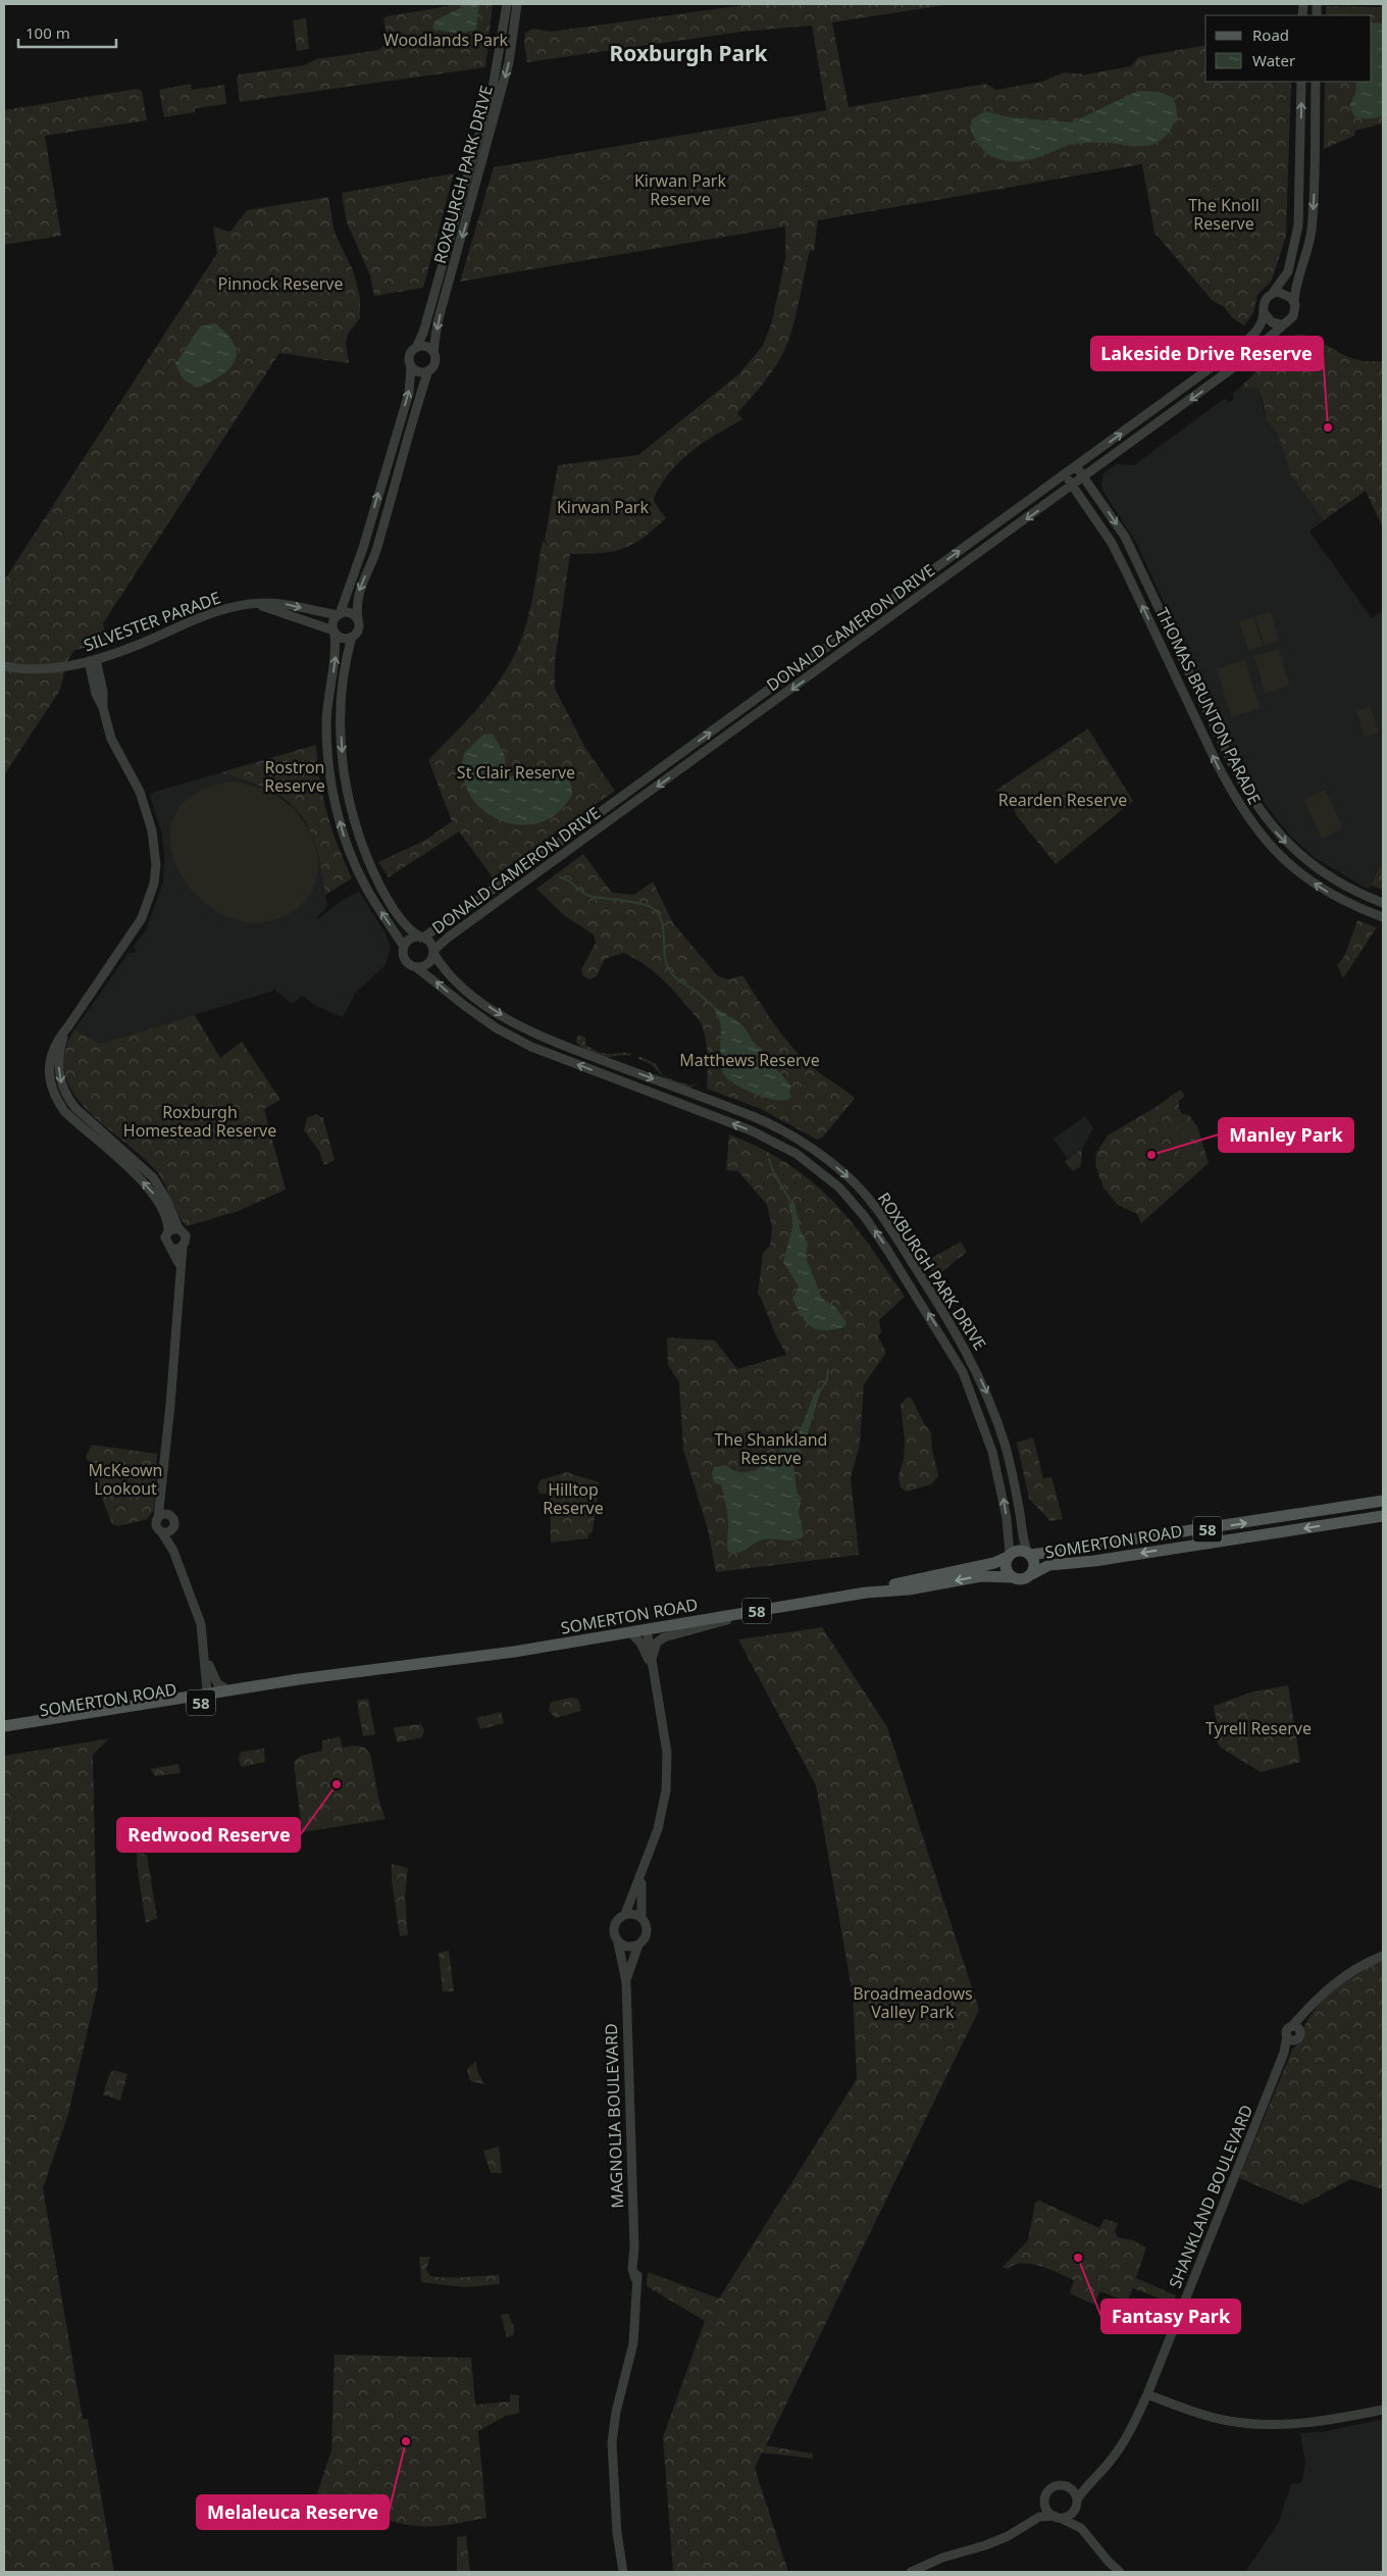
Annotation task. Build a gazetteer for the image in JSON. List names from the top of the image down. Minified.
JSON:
{"streets":{"main road":["58","SOMERTON ROAD"],"street":["ROXBURGH PARK DRIVE","SILVESTER PARADE","DONALD CAMERON DRIVE","THOMAS BRUNTON PARADE","MAGNOLIA BOULEVARD","SHANKLAND BOULEVARD"]},"crossings":[["ROXBURGH PARK DRIVE","DONALD CAMERON DRIVE"],["ROXBURGH PARK DRIVE","58"],["ROXBURGH PARK DRIVE","SOMERTON ROAD"],["DONALD CAMERON DRIVE","THOMAS BRUNTON PARADE"],["58","SOMERTON ROAD"]],"districts":["Roxburgh Park"],"parks":["Woodlands Park","Kirwan Park Reserve","The Knoll Reserve","Pinnock Reserve","Kirwan Park","Rostron Reserve","St Clair Reserve","Rearden Reserve","Matthews Reserve","Roxburgh Homestead Reserve","The Shankland Reserve","McKeown Lookout","Hilltop Reserve","Tyrell Reserve","Broadmeadows Valley Park"],"places":["Lakeside Drive Reserve","Manley Park","Redwood Reserve","Fantasy Park","Melaleuca Reserve"],"legend":["Road","Water"],"scale_bar":"100 m"}
